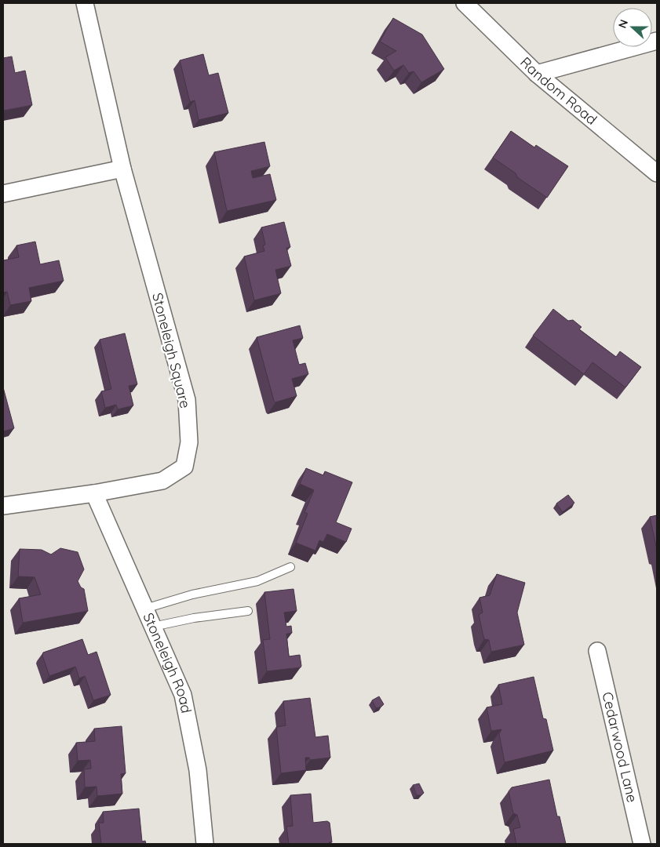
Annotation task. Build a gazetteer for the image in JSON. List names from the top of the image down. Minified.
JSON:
{"streets":{"street":["Random Road","Stoneleigh Square","Stoneleigh Road","Cedarwood Lane"]},"crossings":[["Stoneleigh Square","Stoneleigh Road"]],"north":"left"}
